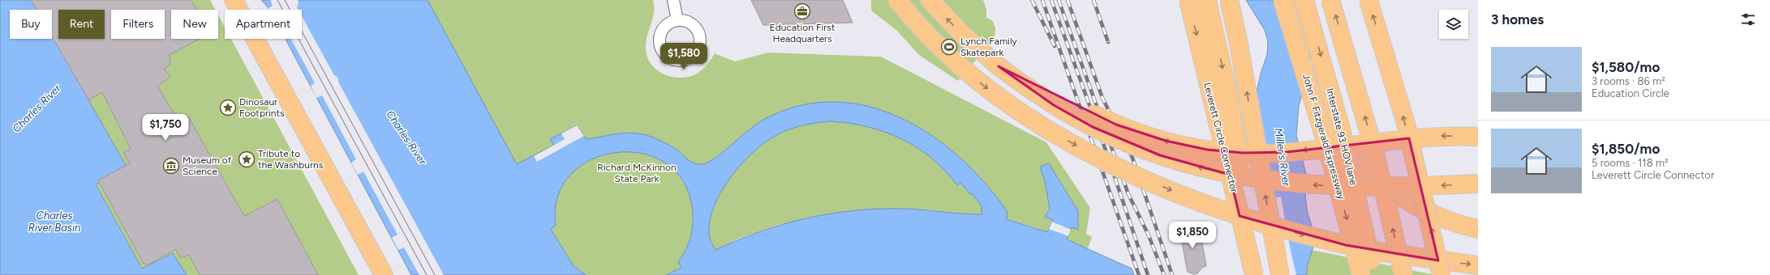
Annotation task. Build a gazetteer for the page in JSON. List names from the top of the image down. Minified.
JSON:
{"streets":{"highway":["John F. Fitzgerald Expressway","Interstate 93 HOV lane","Leverett Circle Connector"]},"water":["Charles River","Miller's River","Charles River Basin"],"parks":["Richard McKinnon State Park"],"places":{"office":["Education First Headquarters"],"sports":["Lynch Family Skatepark"],"place":["Dinosaur Footprints","Tribute to the Washburns"],"museum":["Museum of Science"]},"page":{"heading":"3 homes","chip":["Buy","Rent","Filters","New","Apartment"],"list":[{"name":"$1,580/mo","note":"3 rooms · 86 m² · Education Circle"},{"name":"$1,850/mo","note":"5 rooms · 118 m² · Leverett Circle Connector"}],"price":["$1,580","$1,750","$1,850"]}}
